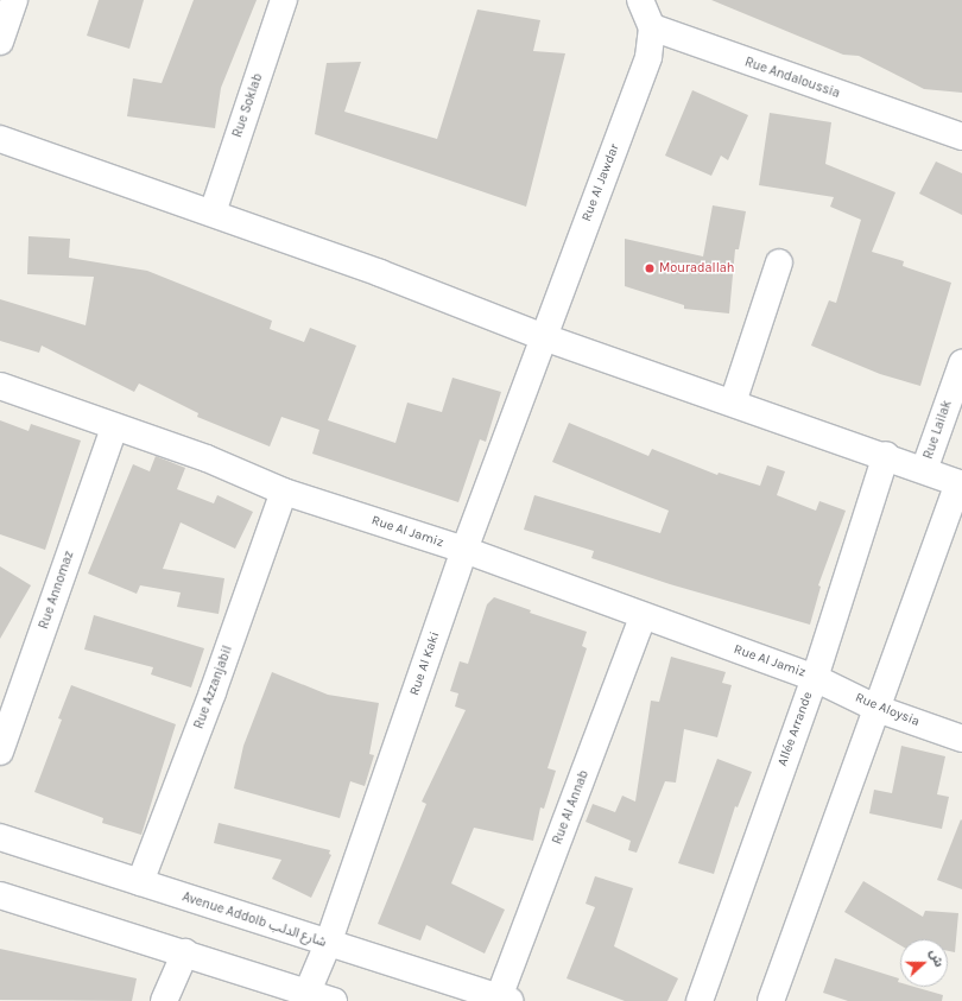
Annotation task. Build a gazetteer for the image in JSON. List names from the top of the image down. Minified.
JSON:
{"streets":{"street":["Rue Andaloussia","Rue Soklab","Rue Al Jawdar","Rue Lailak","Rue Al Jamiz","Rue Annomaz","Rue Al Kaki","Rue Azzanjabil","Rue Aloysia","Allée Arrande","Rue Al Annab","Avenue Addolb شارع الدلب"]},"crossings":[["Rue Andaloussia","Rue Al Jawdar"],["Rue Al Jawdar","Rue Al Kaki"],["Rue Al Jamiz","Rue Annomaz"],["Rue Al Jamiz","Rue Al Kaki"],["Rue Al Jamiz","Rue Azzanjabil"],["Rue Al Jamiz","Rue Aloysia"],["Rue Al Jamiz","Allée Arrande"],["Rue Al Jamiz","Rue Al Annab"],["Rue Al Kaki","Avenue Addolb شارع الدلب"],["Rue Azzanjabil","Avenue Addolb شارع الدلب"],["Rue Aloysia","Allée Arrande"],["Rue Al Annab","Avenue Addolb شارع الدلب"]],"places":["Mouradallah"],"north":"right"}
